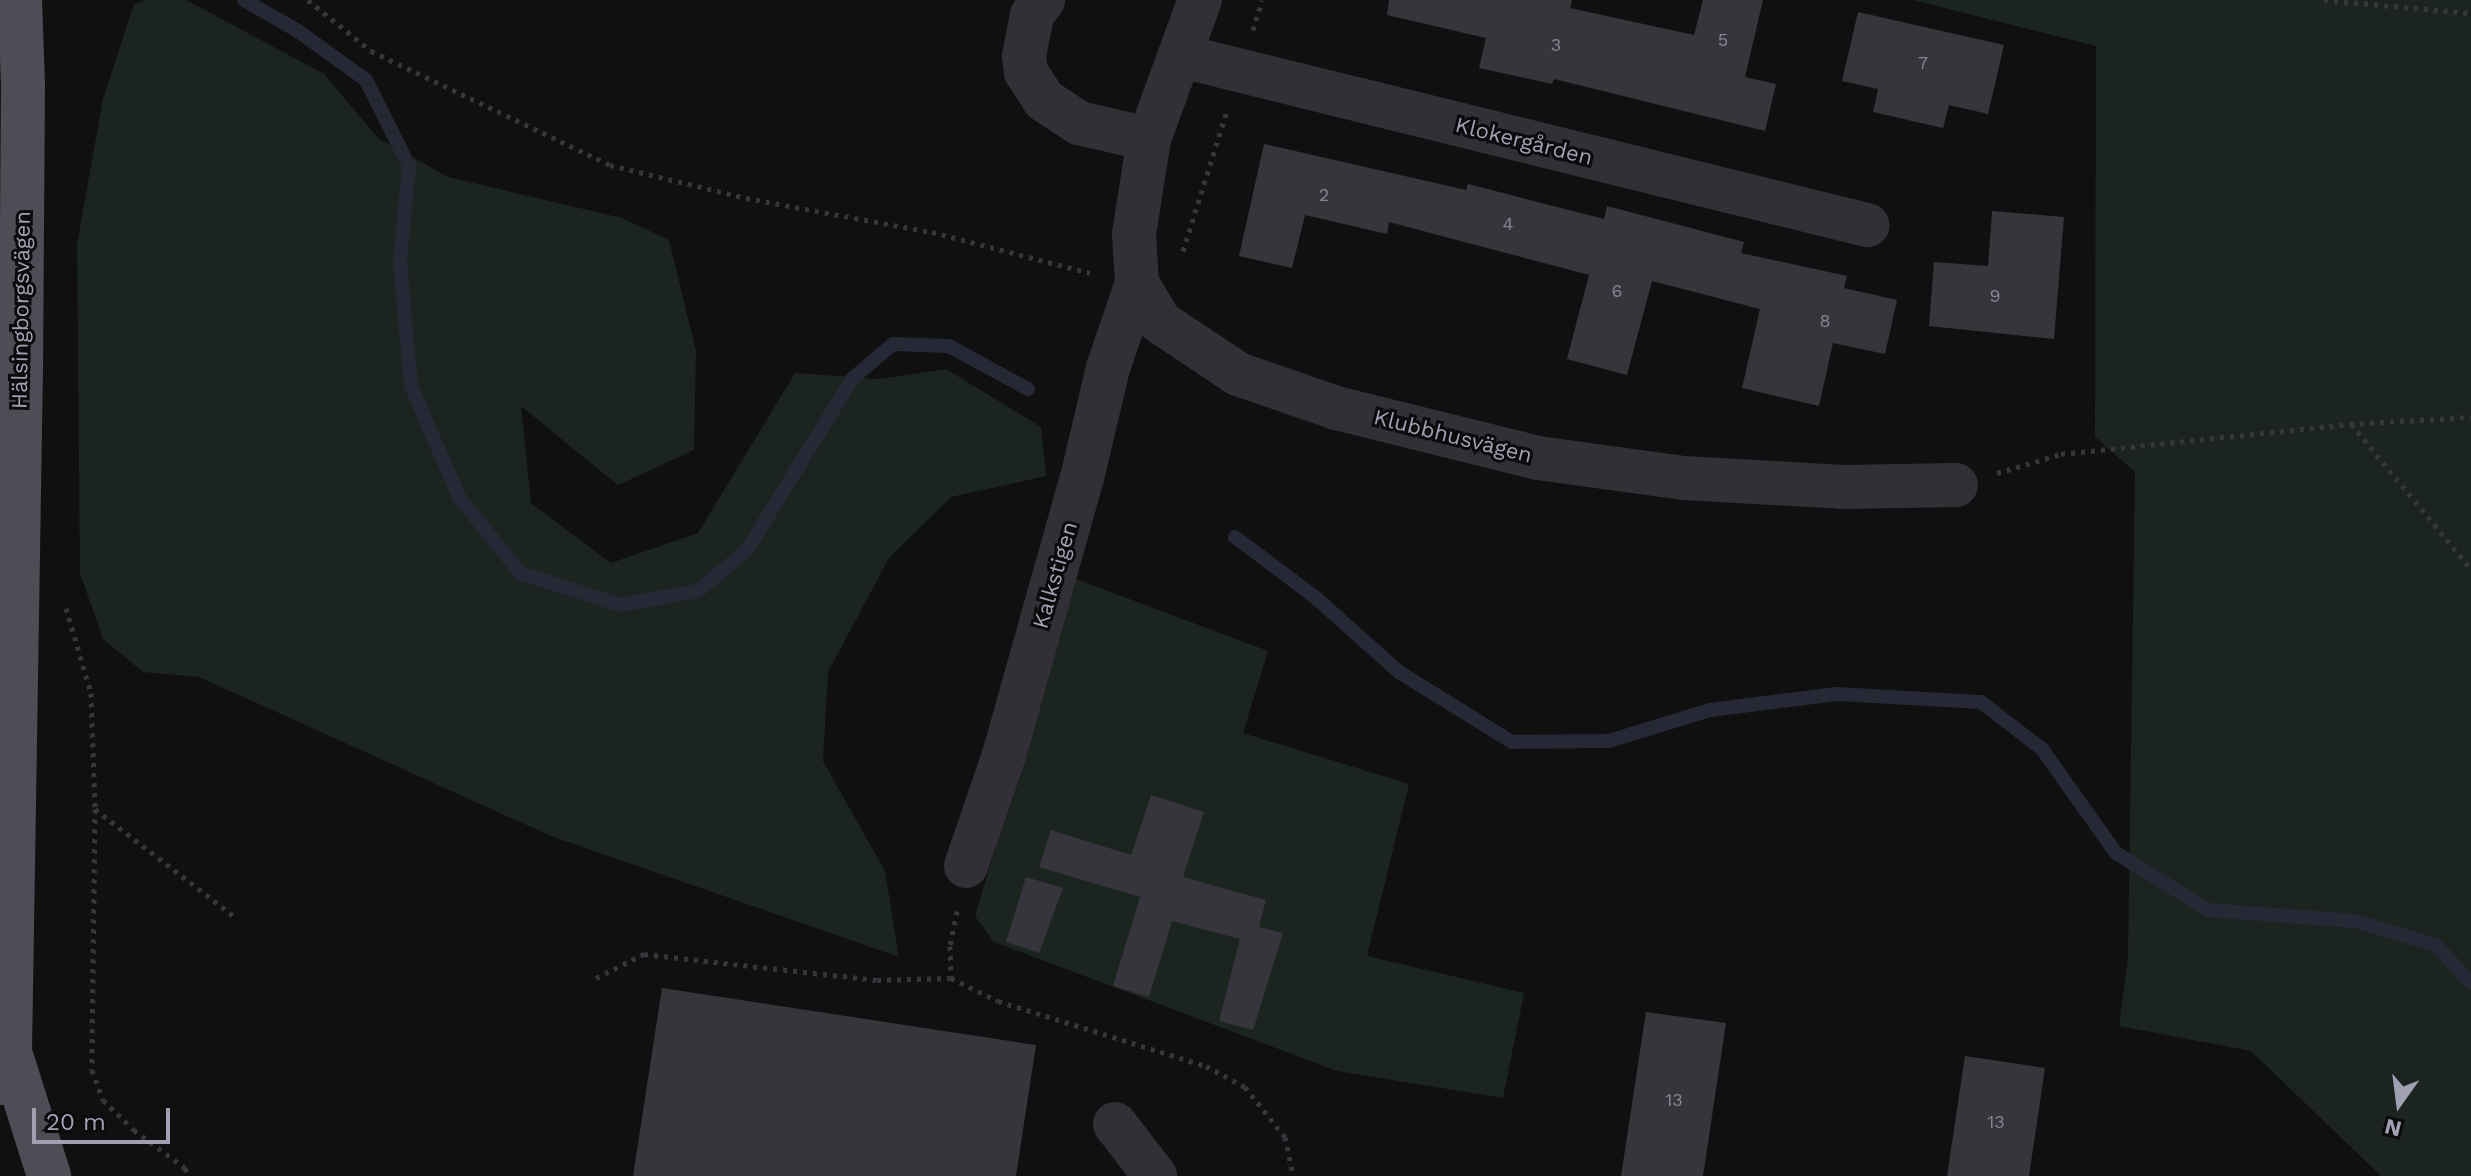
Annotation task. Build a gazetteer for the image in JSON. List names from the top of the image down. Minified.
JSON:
{"streets":{"main road":["Hälsingborgsvägen"],"street":["Klokergården","Klubbhusvägen","Kalkstigen"]},"crossings":[["Klubbhusvägen","Kalkstigen"]],"house_numbers":["5","3","7","2","4","6","9","8","13","13"],"scale_bar":"20 m","north":"bottom"}
